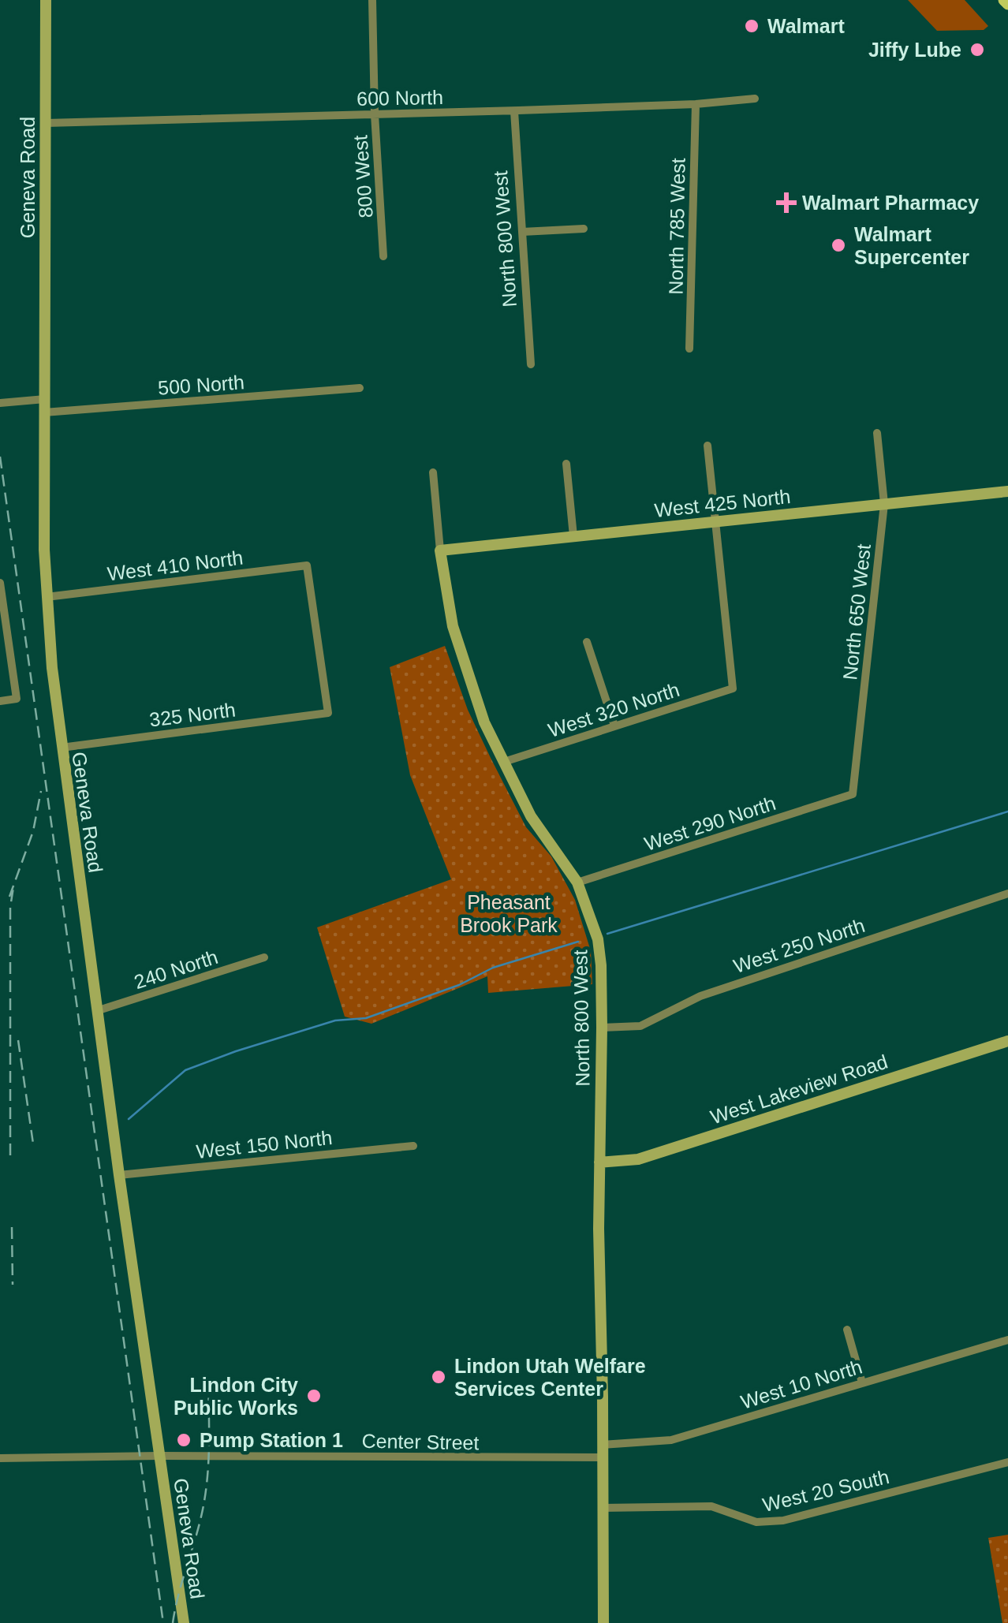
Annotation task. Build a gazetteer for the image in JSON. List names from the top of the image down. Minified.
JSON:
{"streets":{"street":["600 North","800 West","Geneva Road","North 785 West","North 800 West","500 North","West 425 North","West 410 North","North 650 West","West 320 North","325 North","West 290 North","West 250 North","240 North","West Lakeview Road","West 150 North","West 10 North","Center Street","West 20 South"]},"crossings":[["600 North","800 West"],["600 North","Geneva Road"],["600 North","North 785 West"],["600 North","North 800 West"],["Geneva Road","500 North"],["Geneva Road","West 410 North"],["Geneva Road","325 North"],["Geneva Road","240 North"],["Geneva Road","West 150 North"],["Geneva Road","Center Street"],["North 800 West","West 425 North"],["North 800 West","West 320 North"],["North 800 West","West 290 North"],["North 800 West","West 250 North"],["North 800 West","West Lakeview Road"],["North 800 West","West 10 North"],["North 800 West","Center Street"],["North 800 West","West 20 South"],["West 425 North","North 650 West"],["West 425 North","West 320 North"],["West 410 North","325 North"],["North 650 West","West 290 North"]],"parks":["Pheasant Brook Park"],"places":{"other":["Walmart","Jiffy Lube","Walmart Supercenter","Lindon Utah Welfare Services Center","Lindon City Public Works","Pump Station 1"],"health":["Walmart Pharmacy"]}}
